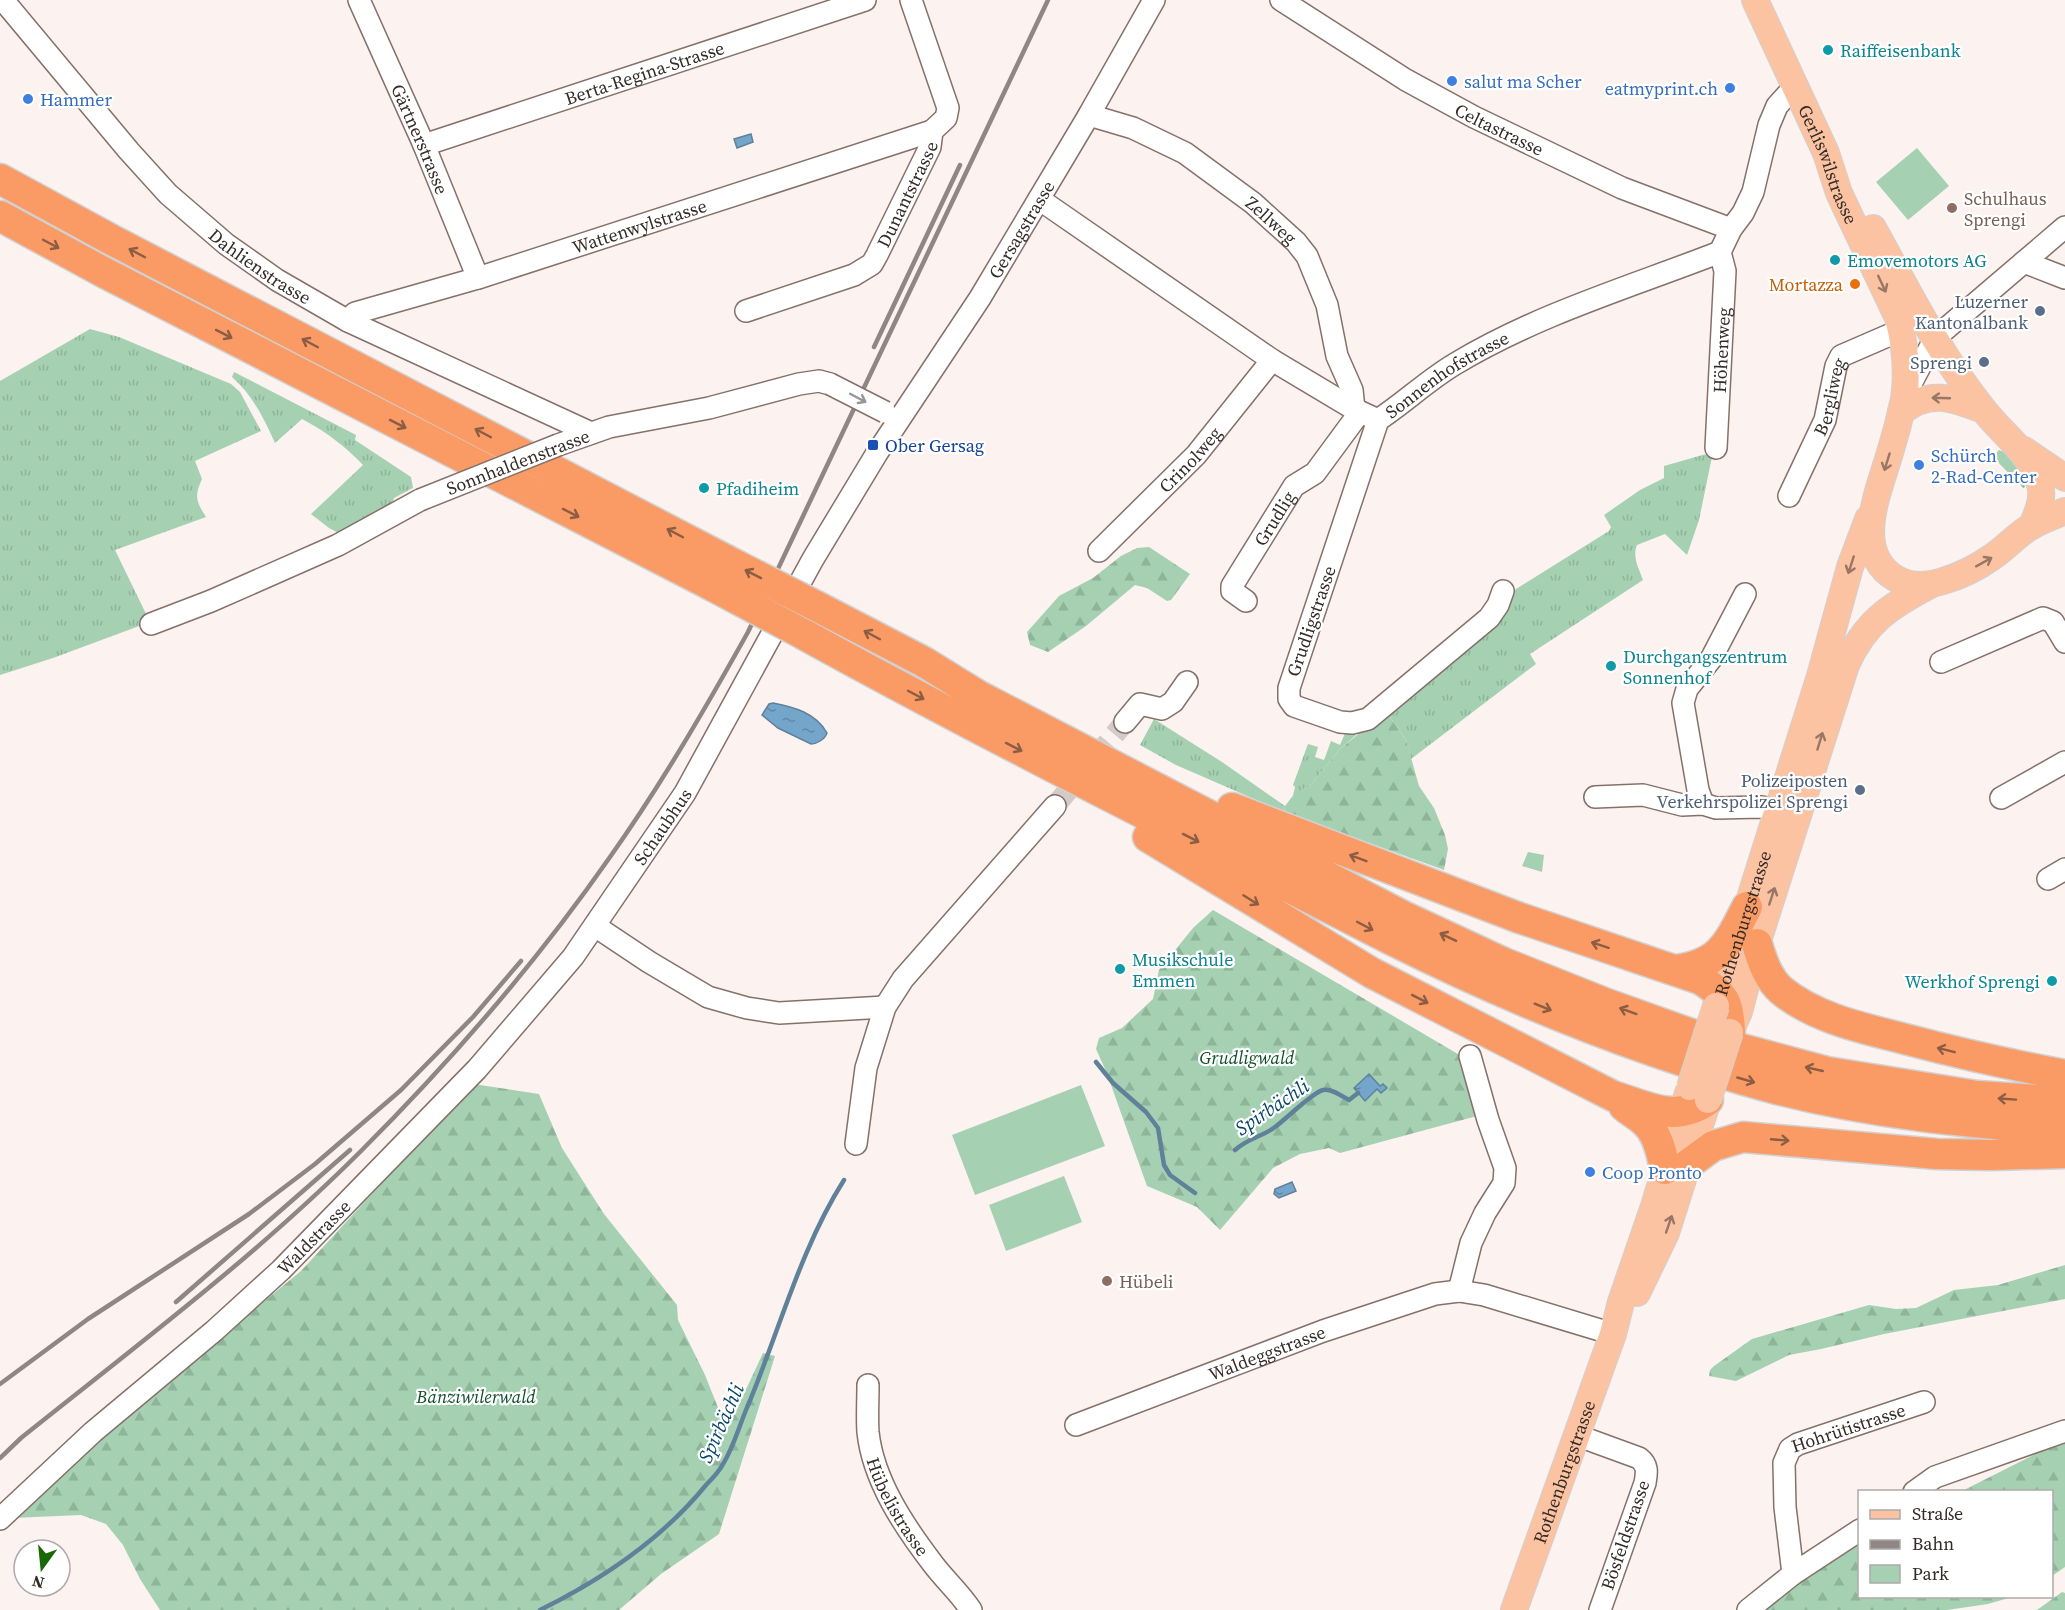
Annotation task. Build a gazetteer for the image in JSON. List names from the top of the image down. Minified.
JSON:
{"streets":{"main road":["Gerliswilstrasse","Rothenburgstrasse"],"street":["Berta-Regina-Strasse","Celtastrasse","Gärtnerstrasse","Dunantstrasse","Zellweg","Wattenwylstrasse","Gersagstrasse","Dahlienstrasse","Höhenweg","Sonnenhofstrasse","Bergliweg","Crinolweg","Sonnhaldenstrasse","Grudlig","Grudligstrasse","Schaubhus","Waldstrasse","Waldeggstrasse","Hohrütistrasse","Hübelistrasse","Bösfeldstrasse"]},"crossings":[["Berta-Regina-Strasse","Gärtnerstrasse"],["Gärtnerstrasse","Wattenwylstrasse"],["Gerliswilstrasse","Bergliweg"],["Gerliswilstrasse","Rothenburgstrasse"],["Dunantstrasse","Wattenwylstrasse"],["Zellweg","Gersagstrasse"],["Zellweg","Sonnenhofstrasse"],["Zellweg","Grudlig"],["Zellweg","Grudligstrasse"],["Wattenwylstrasse","Dahlienstrasse"],["Gersagstrasse","Sonnhaldenstrasse"],["Gersagstrasse","Schaubhus"],["Dahlienstrasse","Sonnhaldenstrasse"],["Höhenweg","Sonnenhofstrasse"],["Sonnenhofstrasse","Grudlig"],["Sonnenhofstrasse","Grudligstrasse"],["Grudlig","Grudligstrasse"],["Schaubhus","Waldstrasse"],["Rothenburgstrasse","Waldeggstrasse"],["Rothenburgstrasse","Bösfeldstrasse"]],"one_way":["Sonnhaldenstrasse"],"water":["Spirbächli"],"parks":["Grudligwald","Bänziwilerwald"],"places":{"other":["Raiffeisenbank","salut ma Scher","eatmyprint.ch","Hammer","Schulhaus Sprengi","Emovemotors AG","Mortazza","Luzerner Kantonalbank","Sprengi","Schürch 2-Rad-Center","Pfadiheim","Durchgangszentrum Sonnenhof","Polizeiposten Verkehrspolizei Sprengi","Musikschule Emmen","Werkhof Sprengi","Coop Pronto","Hübeli"],"transit":["Ober Gersag"]},"legend":["Straße","Bahn","Park"],"north":"bottom"}
